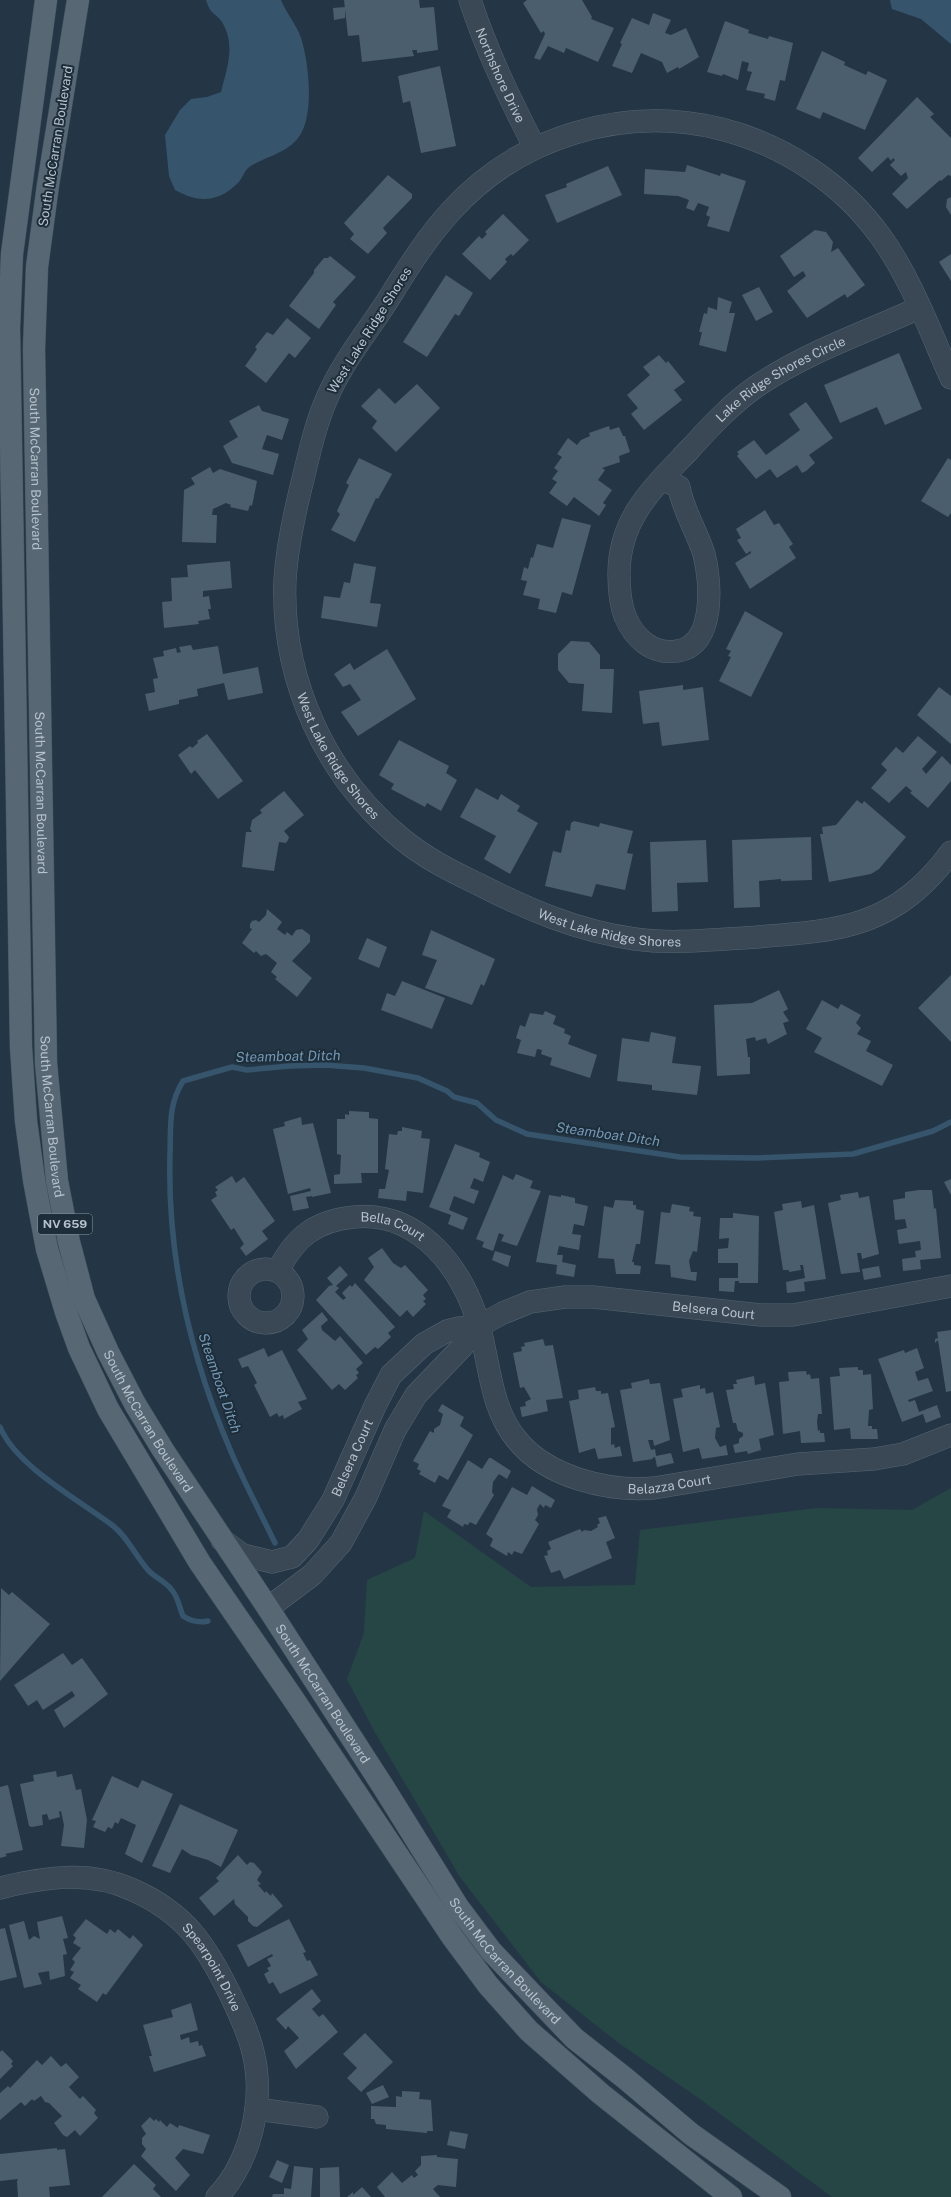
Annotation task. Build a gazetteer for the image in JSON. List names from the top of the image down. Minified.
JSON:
{"streets":{"main road":["South McCarran Boulevard","NV 659"],"street":["Northshore Drive","West Lake Ridge Shores","Lake Ridge Shores Circle","Bella Court","Belsera Court","Belazza Court","Spearpoint Drive"]},"crossings":[["Northshore Drive","West Lake Ridge Shores"],["South McCarran Boulevard","Belsera Court"],["West Lake Ridge Shores","Lake Ridge Shores Circle"],["Bella Court","Belsera Court"],["Bella Court","Belazza Court"],["Belsera Court","Belazza Court"]],"water":["Steamboat Ditch"]}
